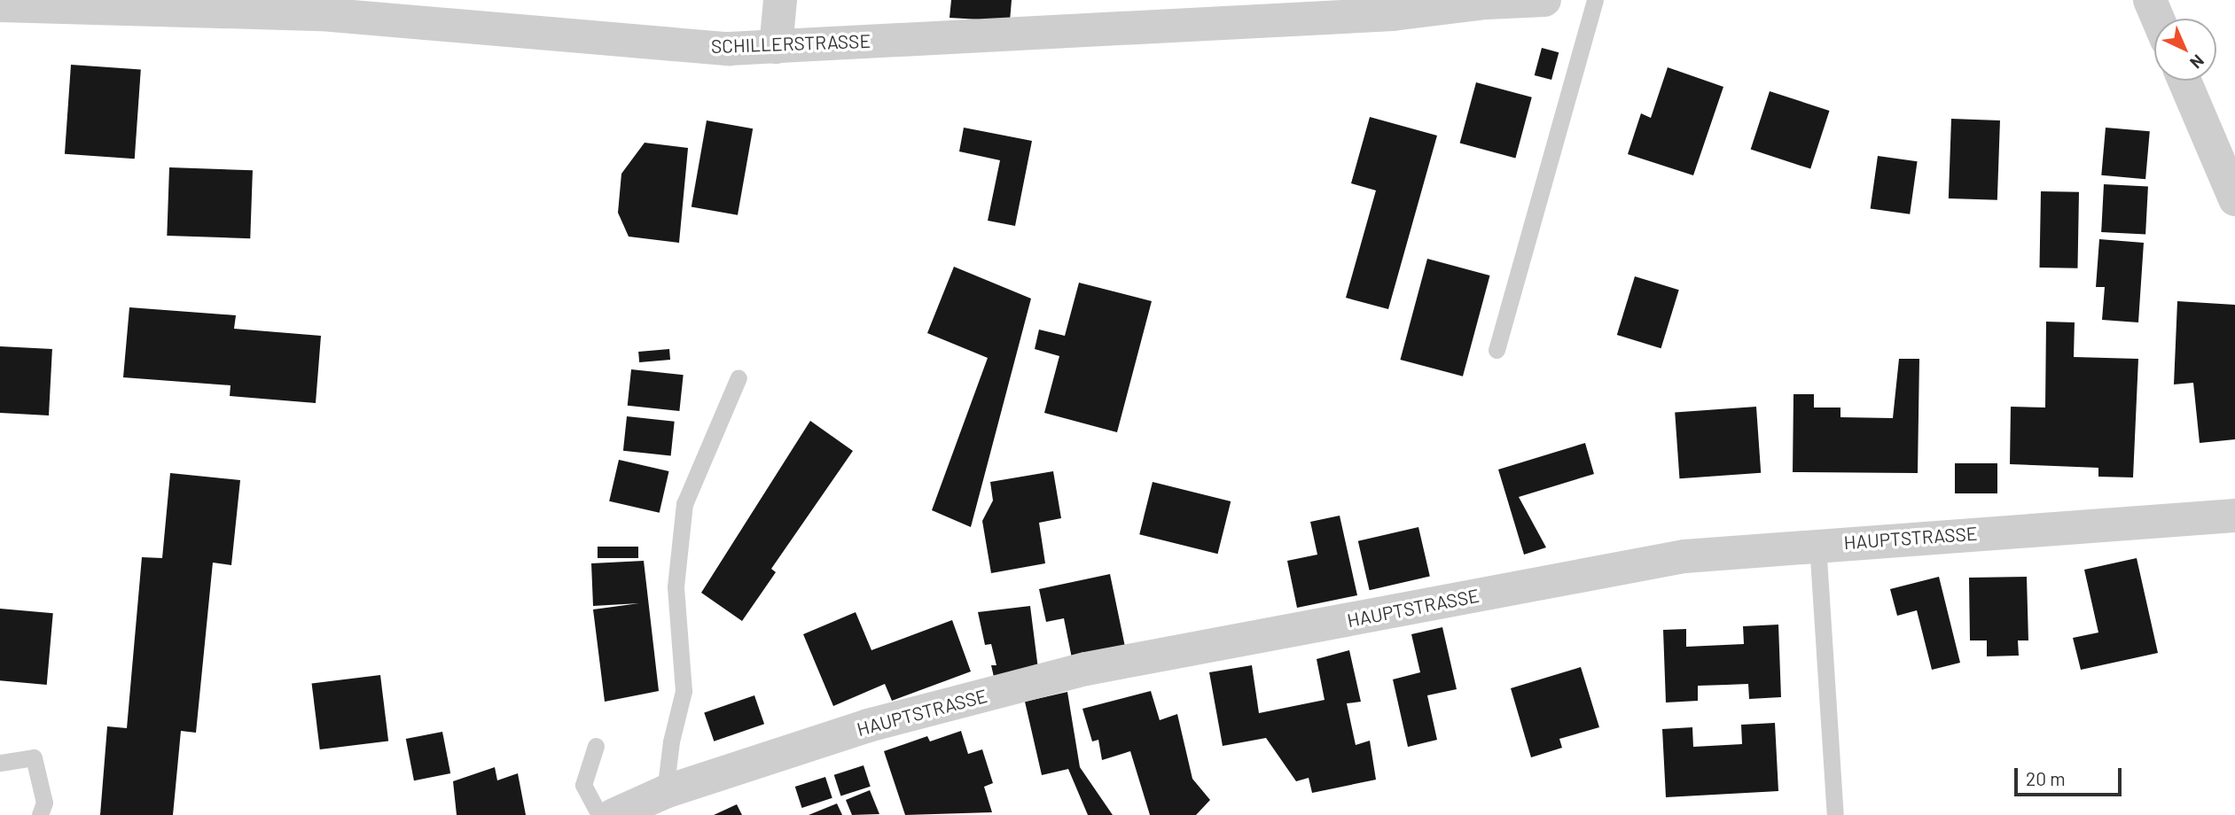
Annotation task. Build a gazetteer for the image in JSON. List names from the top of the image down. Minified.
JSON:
{"streets":{"street":["SCHILLERSTRASSE","HAUPTSTRASSE"]},"scale_bar":"20 m","north":"bottom right"}
